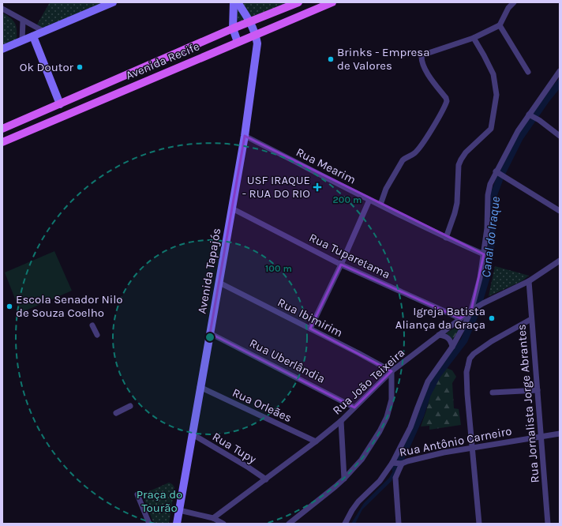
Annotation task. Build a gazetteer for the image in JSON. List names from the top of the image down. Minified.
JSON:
{"streets":{"main road":["Avenida Recife","Avenida Tapajós"],"street":["Rua Mearim","Rua Tuparetama","Rua Ibimirim","Rua Uberlândia","Rua João Teixeira","Rua Jornalista Jorge Abrantes","Rua Orleães","Rua Antônio Carneiro","Rua Tupy"]},"crossings":[["Avenida Recife","Avenida Tapajós"],["Rua Mearim","Avenida Tapajós"],["Rua Tuparetama","Avenida Tapajós"],["Rua Tuparetama","Rua João Teixeira"],["Avenida Tapajós","Rua Ibimirim"],["Avenida Tapajós","Rua Uberlândia"],["Avenida Tapajós","Rua Orleães"],["Avenida Tapajós","Rua Tupy"],["Rua Ibimirim","Rua João Teixeira"],["Rua Uberlândia","Rua João Teixeira"],["Rua João Teixeira","Rua Jornalista Jorge Abrantes"],["Rua João Teixeira","Rua Orleães"],["Rua João Teixeira","Rua Tupy"],["Rua Jornalista Jorge Abrantes","Rua Antônio Carneiro"]],"water":["Canal do Iraque"],"parks":["Praça do Tourão"],"places":{"other":["Brinks - Empresa de Valores","Ok Doutor","Escola Senador Nilo de Souza Coelho","Igreja Batista Aliança da Graça"],"health":["USF IRAQUE - RUA DO RIO"]},"rings":["200 m","100 m"]}
